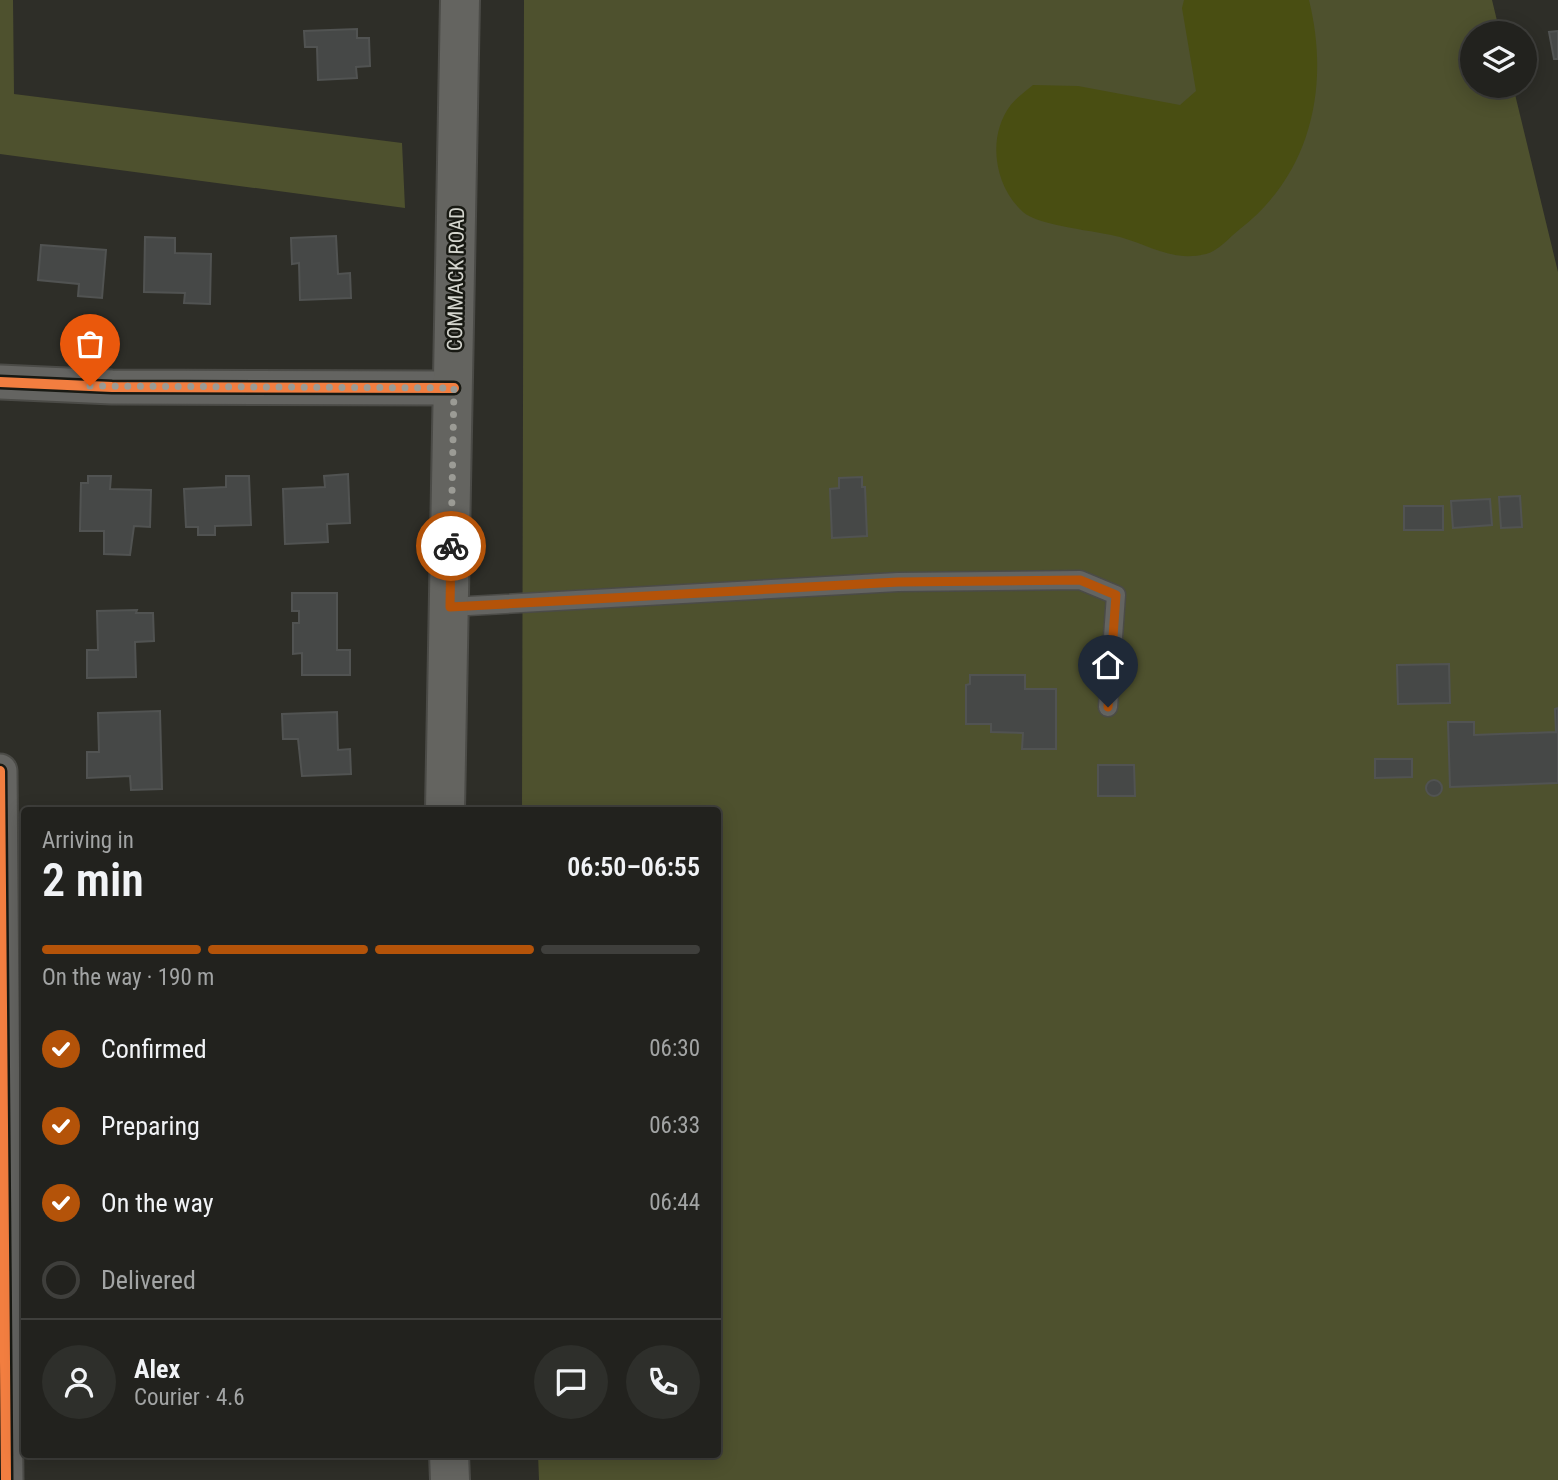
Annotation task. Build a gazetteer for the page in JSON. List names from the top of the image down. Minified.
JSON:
{"streets":{"main road":["COMMACK ROAD"]},"page":{"heading":["2 min","Arriving in","06:50–06:55"],"panel":["Alex","Courier · 4.6"],"bar":"On the way · 190 m","list":[["Confirmed","06:30"],["Preparing","06:33"],["On the way","06:44"],"Delivered"]}}
